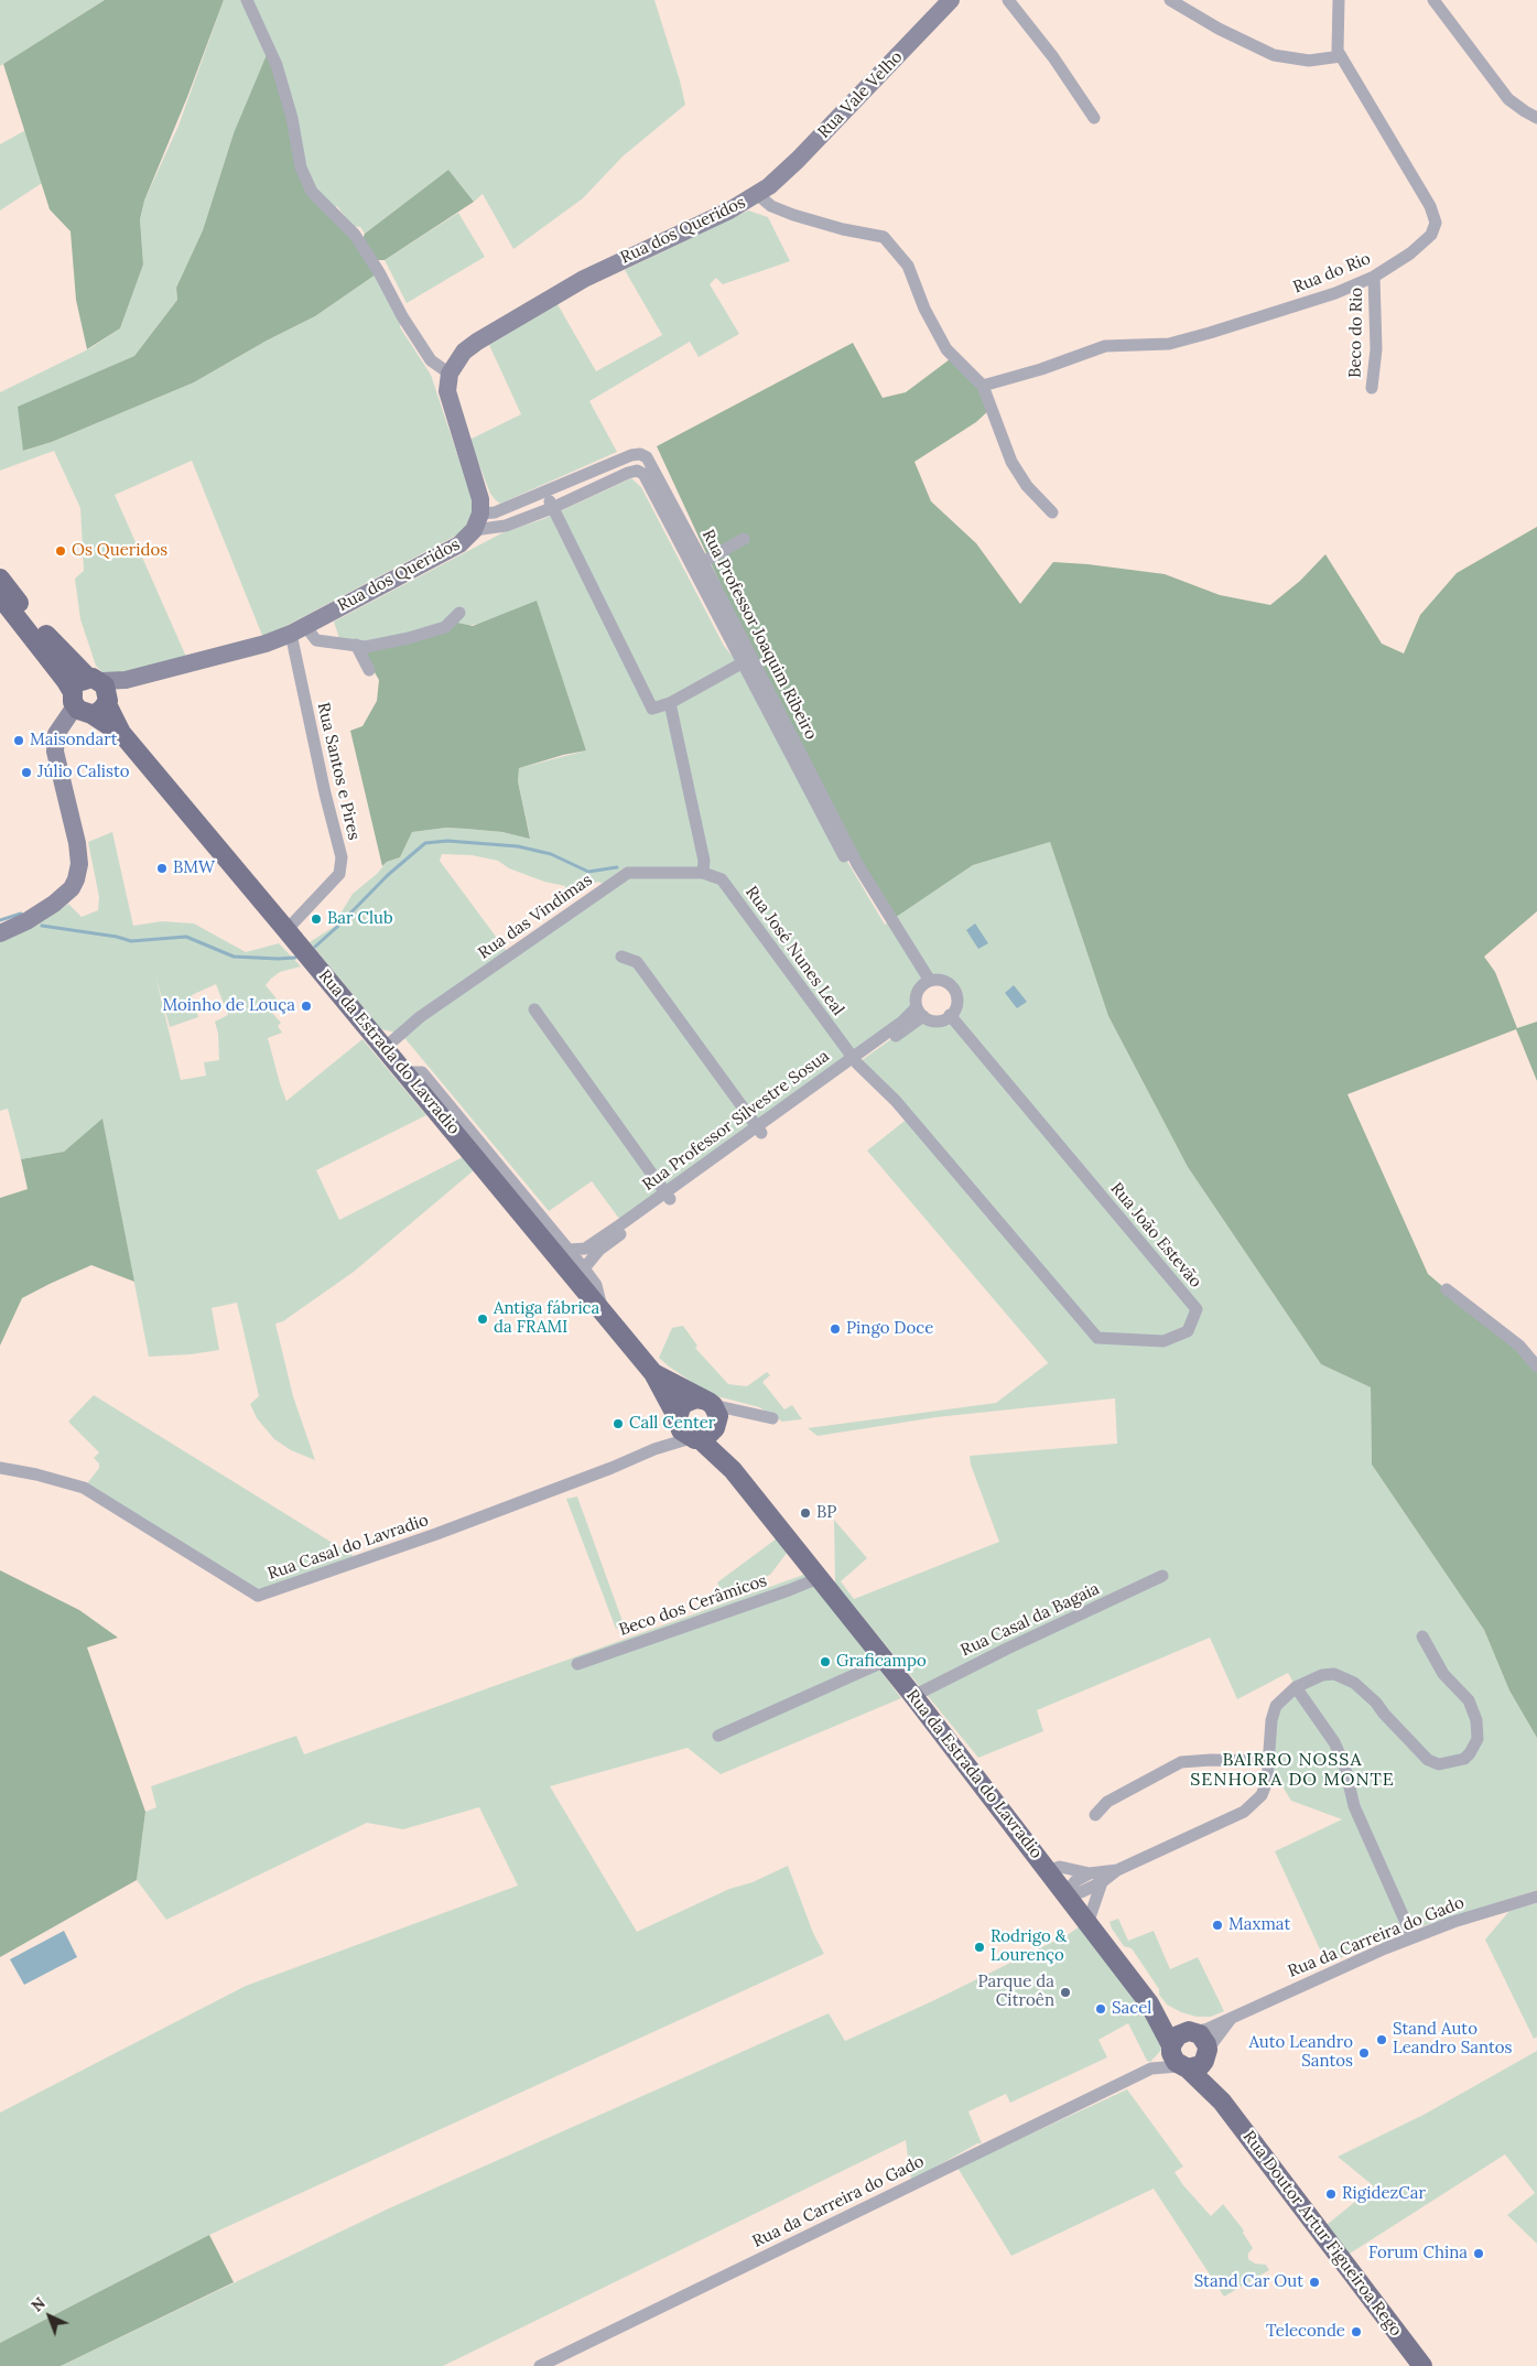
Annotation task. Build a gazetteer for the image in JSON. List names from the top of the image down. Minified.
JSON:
{"streets":{"main road":["Rua da Estrada do Lavradio","Rua Doutor Artur Figueiroa Rego"],"street":["Rua Vale Velho","Rua dos Queridos","Rua do Rio","Beco do Rio","Rua Professor Joaquim Ribeiro","Rua Santos e Pires","Rua das Vindimas","Rua José Nunes Leal","Rua Professor Silvestre Sosua","Rua João Estevão","Rua Casal do Lavradio","Beco dos Cerâmicos","Rua Casal da Bagaia","Rua da Carreira do Gado"]},"crossings":[["Rua Vale Velho","Rua dos Queridos"],["Rua dos Queridos","Rua Professor Joaquim Ribeiro"],["Rua dos Queridos","Rua Santos e Pires"],["Rua dos Queridos","Rua da Estrada do Lavradio"],["Rua do Rio","Beco do Rio"],["Rua Professor Joaquim Ribeiro","Rua Professor Silvestre Sosua"],["Rua Professor Joaquim Ribeiro","Rua João Estevão"],["Rua Santos e Pires","Rua da Estrada do Lavradio"],["Rua das Vindimas","Rua José Nunes Leal"],["Rua das Vindimas","Rua da Estrada do Lavradio"],["Rua José Nunes Leal","Rua Professor Silvestre Sosua"],["Rua José Nunes Leal","Rua João Estevão"],["Rua da Estrada do Lavradio","Rua Casal do Lavradio"],["Rua da Estrada do Lavradio","Beco dos Cerâmicos"],["Rua da Estrada do Lavradio","Rua Casal da Bagaia"],["Rua da Estrada do Lavradio","Rua da Carreira do Gado"],["Rua da Estrada do Lavradio","Rua Doutor Artur Figueiroa Rego"],["Rua Professor Silvestre Sosua","Rua João Estevão"],["Rua da Carreira do Gado","Rua Doutor Artur Figueiroa Rego"]],"districts":["BAIRRO NOSSA SENHORA DO MONTE"],"places":["Os Queridos","Maisondart","Júlio Calisto","BMW","Bar Club","Moinho de Louça","Antiga fábrica da FRAMI","Pingo Doce","Call Center","BP","Graficampo","Maxmat","Rodrigo & Lourenço","Parque da Citroên","Sacel","Stand Auto Leandro Santos","Auto Leandro Santos","RigidezCar","Forum China","Stand Car Out","Teleconde"],"north":"top left"}
